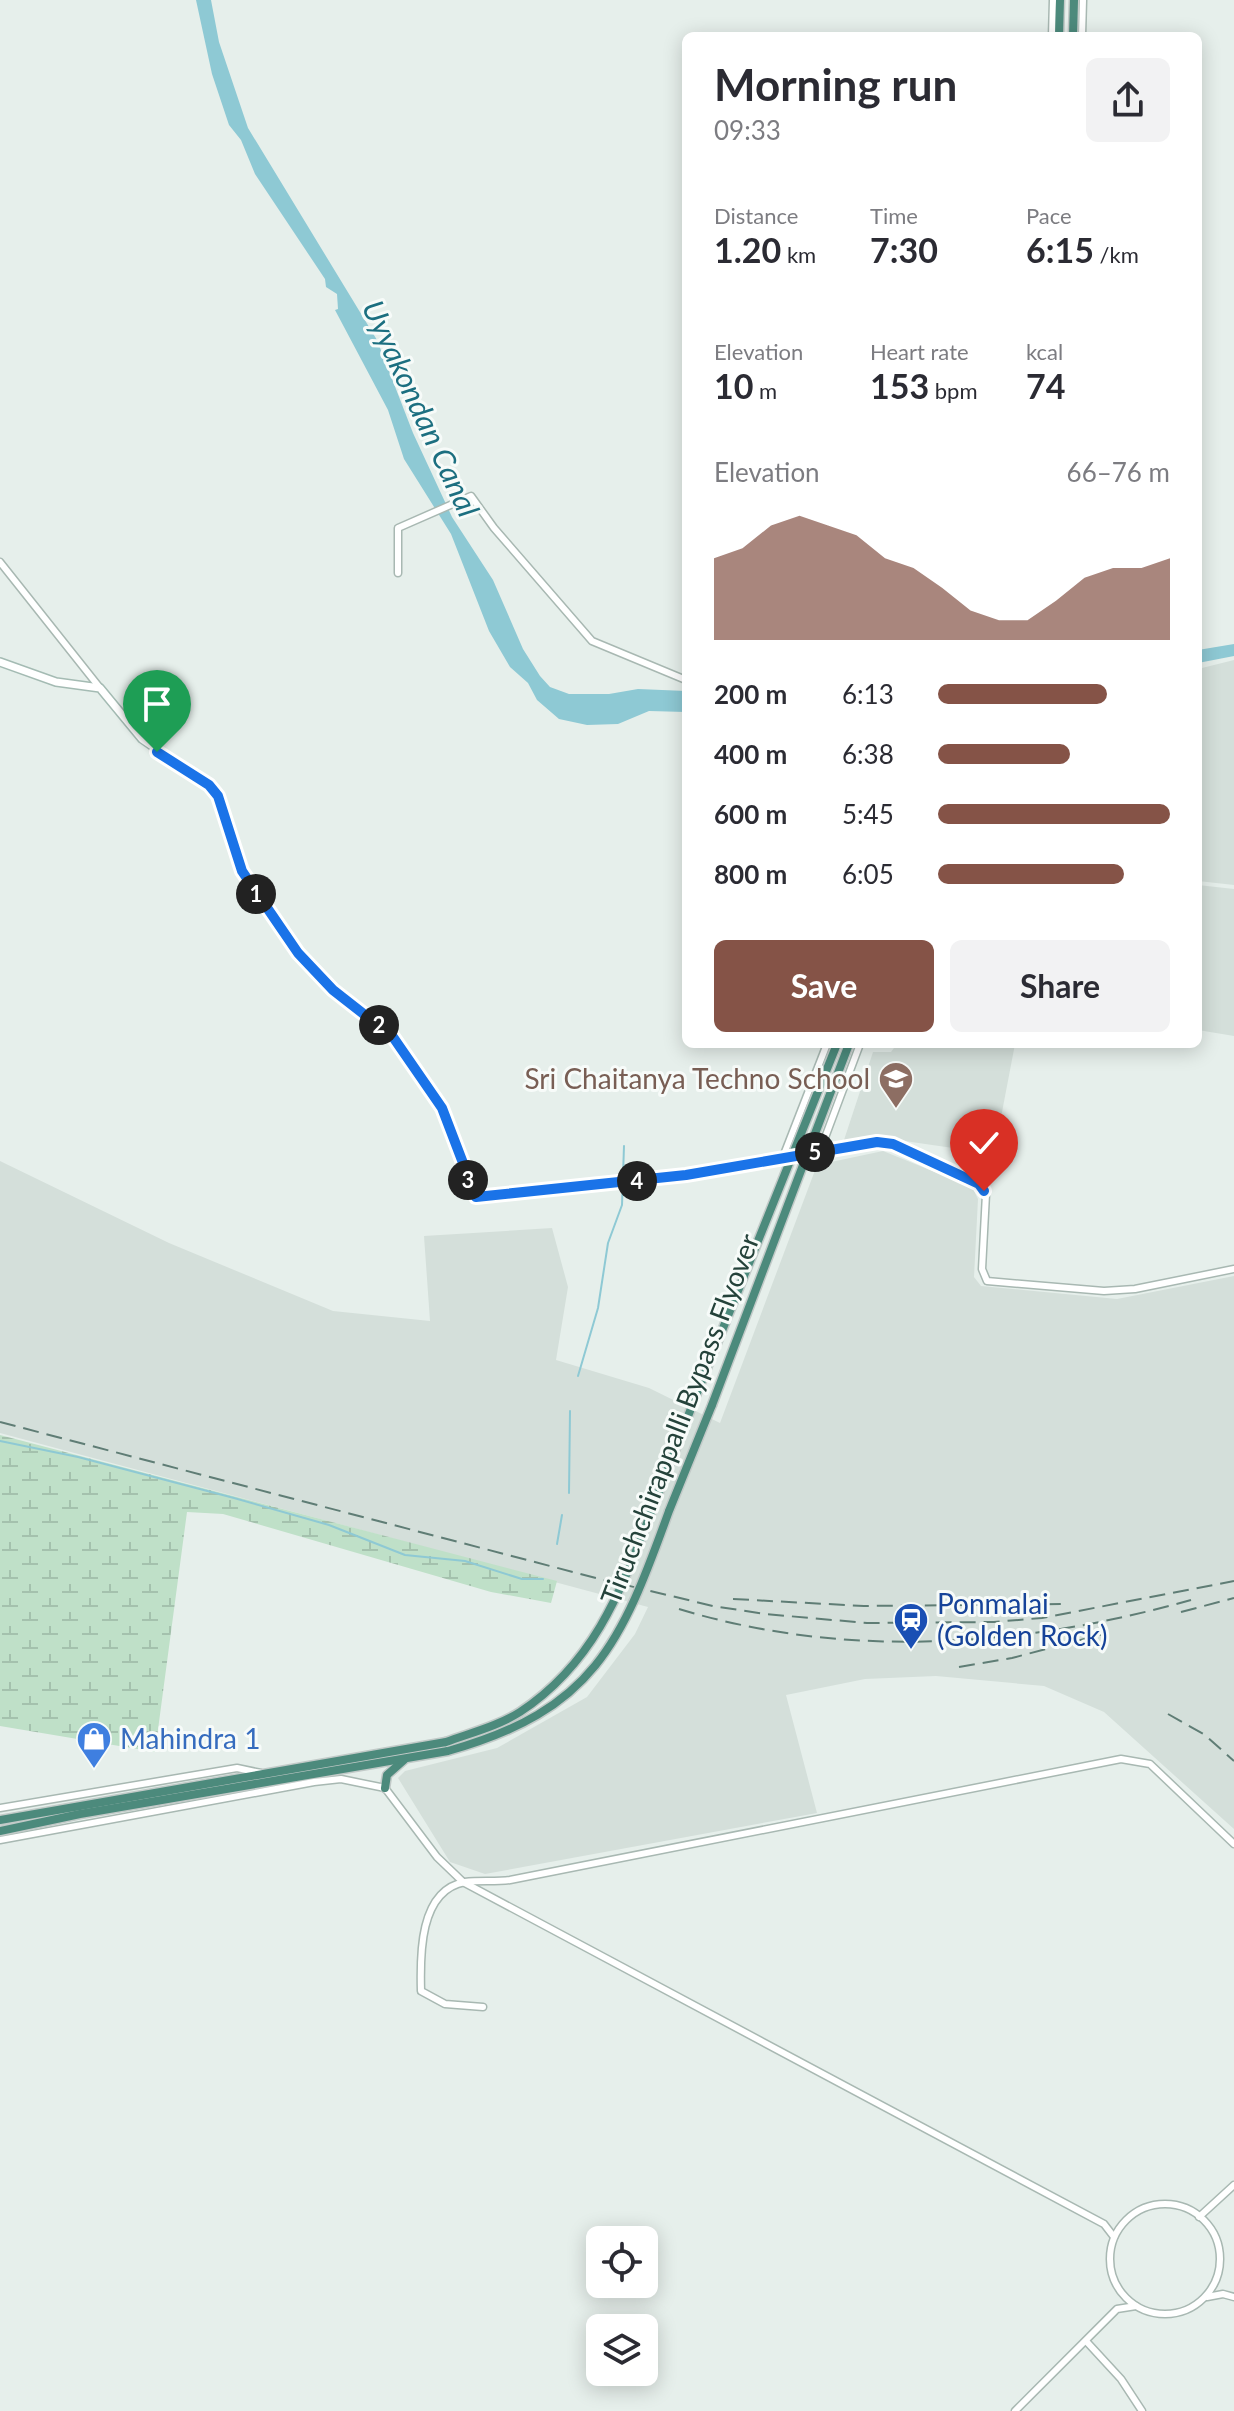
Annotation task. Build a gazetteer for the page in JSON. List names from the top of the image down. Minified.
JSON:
{"streets":{"highway":["Tiruchchirappalli Bypass Flyover"]},"water":["Uyyakondan Canal"],"places":{"school or university":["Sri Chaitanya Techno School"],"station":["Ponmalai (Golden Rock)"],"shop":["Mahindra 1"]},"page":{"heading":["Morning run","09:33"],"stats":[["Distance","1.20 km"],["Time","7:30"],["Pace","6:15 /km"],["Elevation","10 m"],["Heart rate","153 bpm"],["kcal","74"]],"chart":["Elevation","66–76 m"],"list":[{"name":"200 m","note":"6:13"},{"name":"400 m","note":"6:38"},{"name":"600 m","note":"5:45"},{"name":"800 m","note":"6:05"}],"pins":["1","2","5","3","4"],"buttons":["Save","Share"]}}
